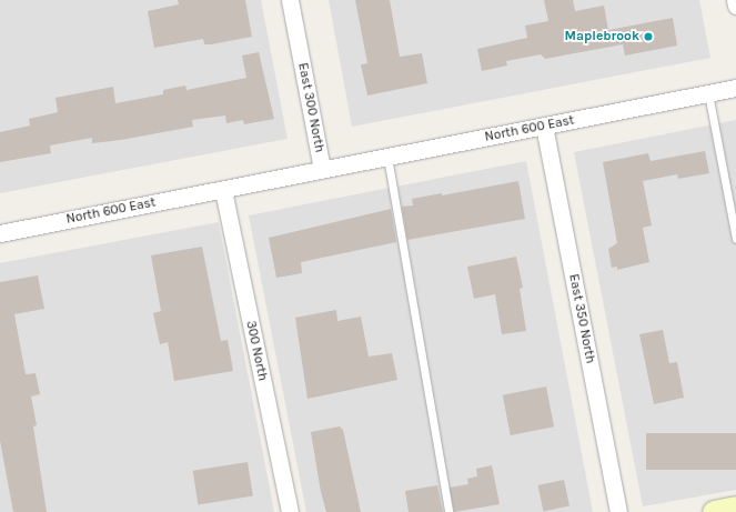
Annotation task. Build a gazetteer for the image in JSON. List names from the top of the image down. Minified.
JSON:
{"streets":{"street":["East 300 North","North 600 East","East 350 North","300 North"]},"crossings":[["East 300 North","North 600 East"],["East 300 North","300 North"],["North 600 East","East 350 North"],["North 600 East","300 North"]],"places":["Maplebrook"]}
